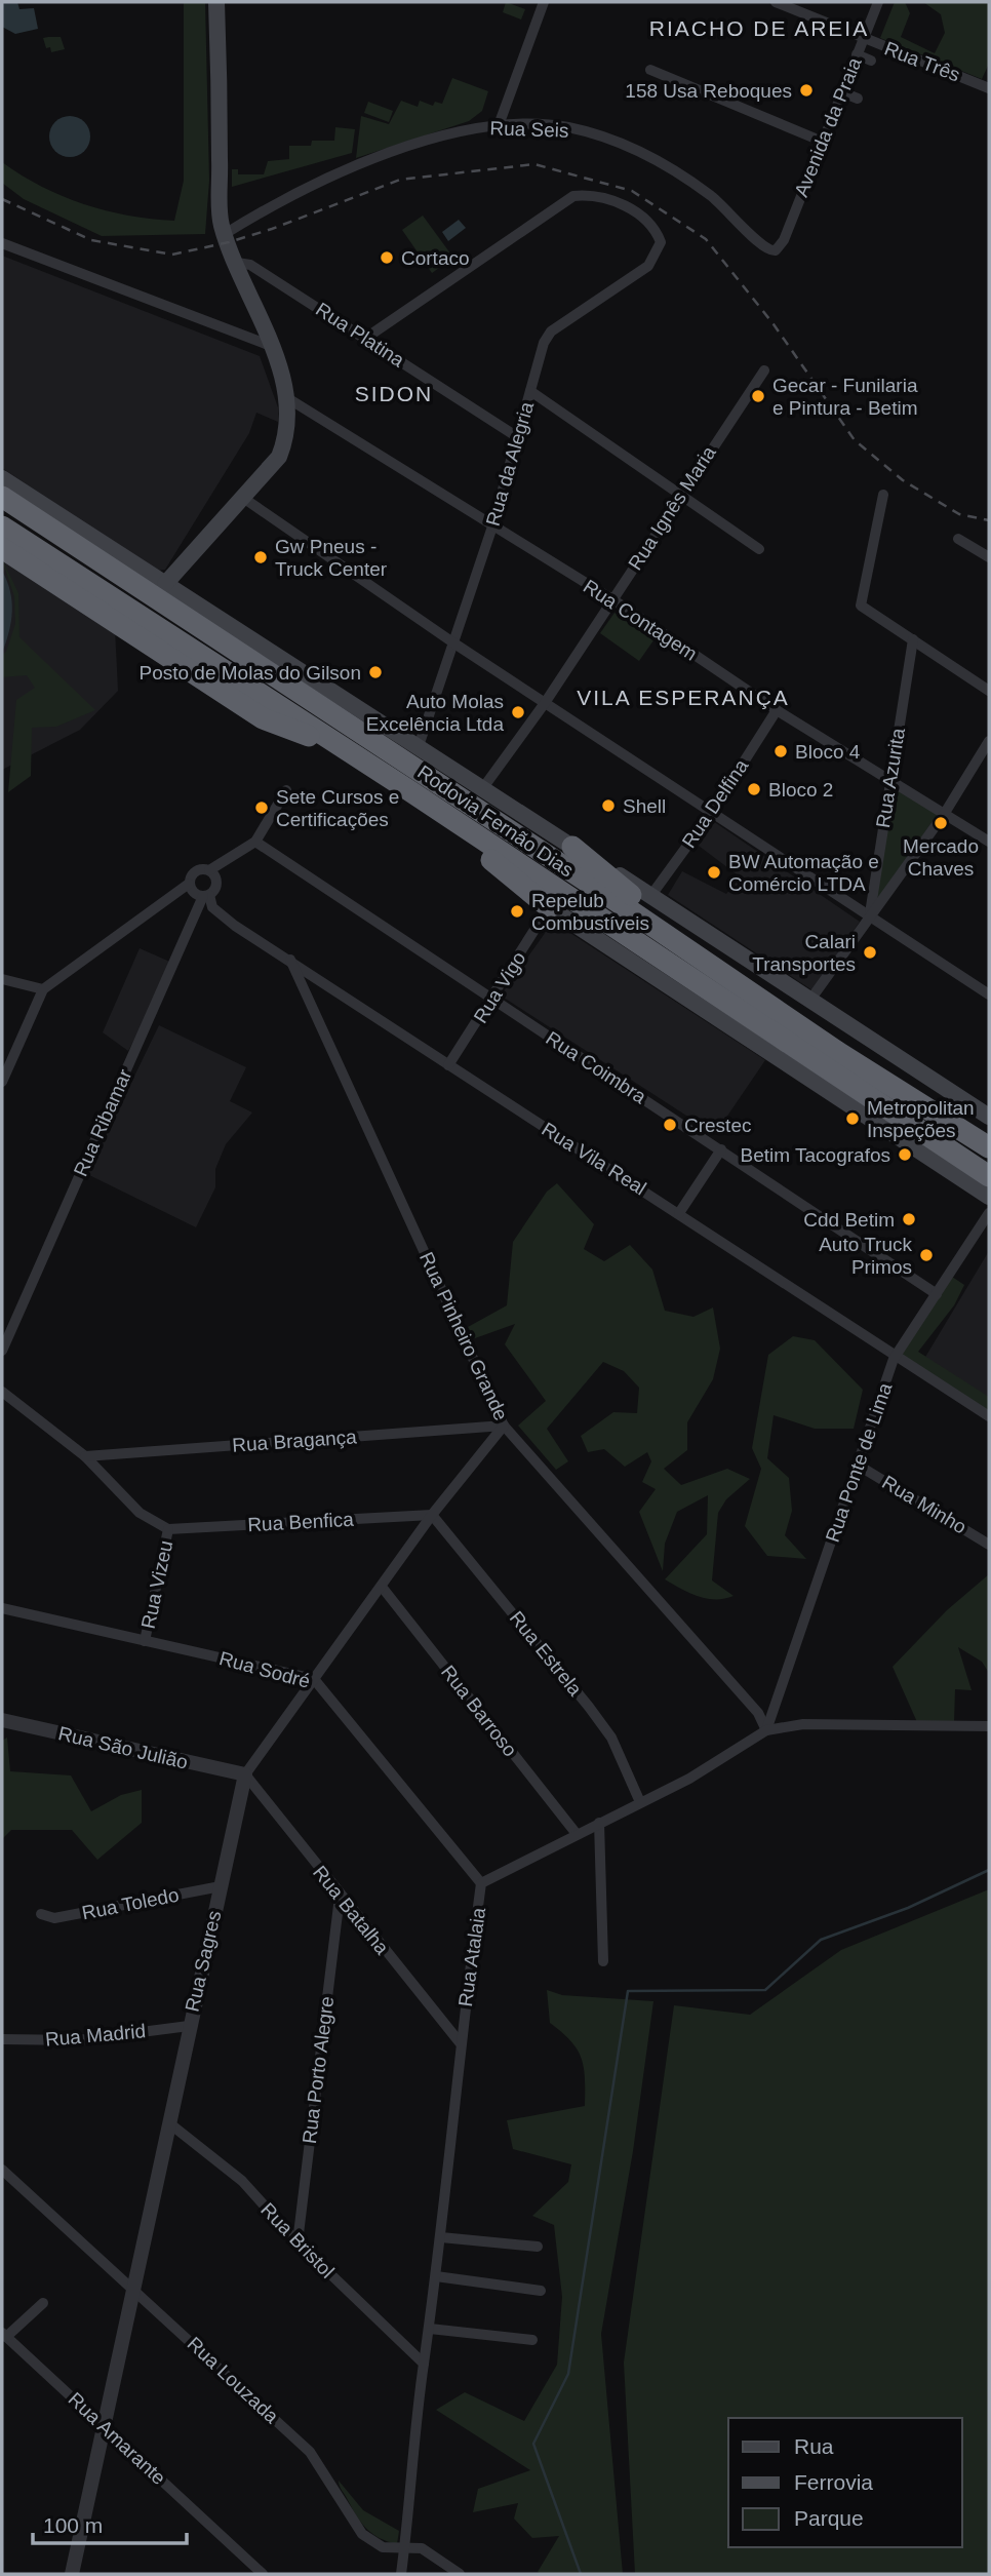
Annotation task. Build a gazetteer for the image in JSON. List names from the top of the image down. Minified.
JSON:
{"streets":{"highway":["Rodovia Fernão Dias"],"street":["Rua Três","Avenida da Praia","Rua Seis","Rua Platina","Rua da Alegria","Rua Ignês Maria","Rua Contagem","Rua Azurita","Rua Delfina","Rua Vigo","Rua Coimbra","Rua Ribamar","Rua Vila Real","Rua Pinheiro Grande","Rua Bragança","Rua Ponte de Lima","Rua Minho","Rua Benfica","Rua Vizeu","Rua Estrela","Rua Sodré","Rua Barroso","Rua São Julião","Rua Toledo","Rua Batalha","Rua Atalaia","Rua Sagres","Rua Madrid","Rua Porto Alegre","Rua Bristol","Rua Louzada","Rua Amarante"]},"crossings":[["Rua Três","Avenida da Praia"],["Avenida da Praia","Rua Seis"],["Rua Platina","Rua da Alegria"],["Rua da Alegria","Rua Contagem"],["Rua da Alegria","Rodovia Fernão Dias"],["Rua Ignês Maria","Rua Contagem"],["Rua Ignês Maria","Rodovia Fernão Dias"],["Rua Contagem","Rua Azurita"],["Rua Contagem","Rua Delfina"],["Rua Delfina","Rodovia Fernão Dias"],["Rua Vigo","Rua Coimbra"],["Rua Vigo","Rua Vila Real"],["Rua Coimbra","Rua Ponte de Lima"],["Rua Ribamar","Rua Vila Real"],["Rua Vila Real","Rua Pinheiro Grande"],["Rua Vila Real","Rua Ponte de Lima"],["Rua Pinheiro Grande","Rua Bragança"],["Rua Pinheiro Grande","Rua Ponte de Lima"],["Rua Pinheiro Grande","Rua Atalaia"],["Rua Pinheiro Grande","Rua Sagres"],["Rua Bragança","Rua Sagres"],["Rua Ponte de Lima","Rua Minho"],["Rua Ponte de Lima","Rua Atalaia"],["Rua Benfica","Rua Vizeu"],["Rua Benfica","Rua Estrela"],["Rua Benfica","Rua Sagres"],["Rua Vizeu","Rua Sodré"],["Rua Estrela","Rua Atalaia"],["Rua Estrela","Rua Sagres"],["Rua Sodré","Rua Atalaia"],["Rua Sodré","Rua Sagres"],["Rua Barroso","Rua Atalaia"],["Rua Barroso","Rua Sagres"],["Rua São Julião","Rua Batalha"],["Rua São Julião","Rua Sagres"],["Rua Toledo","Rua Sagres"],["Rua Batalha","Rua Atalaia"],["Rua Batalha","Rua Sagres"],["Rua Batalha","Rua Porto Alegre"],["Rua Atalaia","Rua Bristol"],["Rua Atalaia","Rua Louzada"],["Rua Sagres","Rua Madrid"],["Rua Sagres","Rua Bristol"],["Rua Sagres","Rua Louzada"],["Rua Sagres","Rua Amarante"],["Rua Porto Alegre","Rua Bristol"]],"districts":["RIACHO DE AREIA","SIDON","VILA ESPERANÇA"],"places":["158 Usa Reboques","Cortaco","Gecar - Funilaria e Pintura - Betim","Gw Pneus - Truck Center","Posto de Molas do Gilson","Auto Molas Excelência Ltda","Bloco 4","Bloco 2","Shell","Sete Cursos e Certificações","Mercado Chaves","BW Automação e Comércio LTDA","Repelub Combustíveis","Calari Transportes","Metropolitan Inspeções","Crestec","Betim Tacografos","Cdd Betim","Auto Truck Primos"],"legend":["Rua","Ferrovia","Parque"],"scale_bar":"100 m"}
